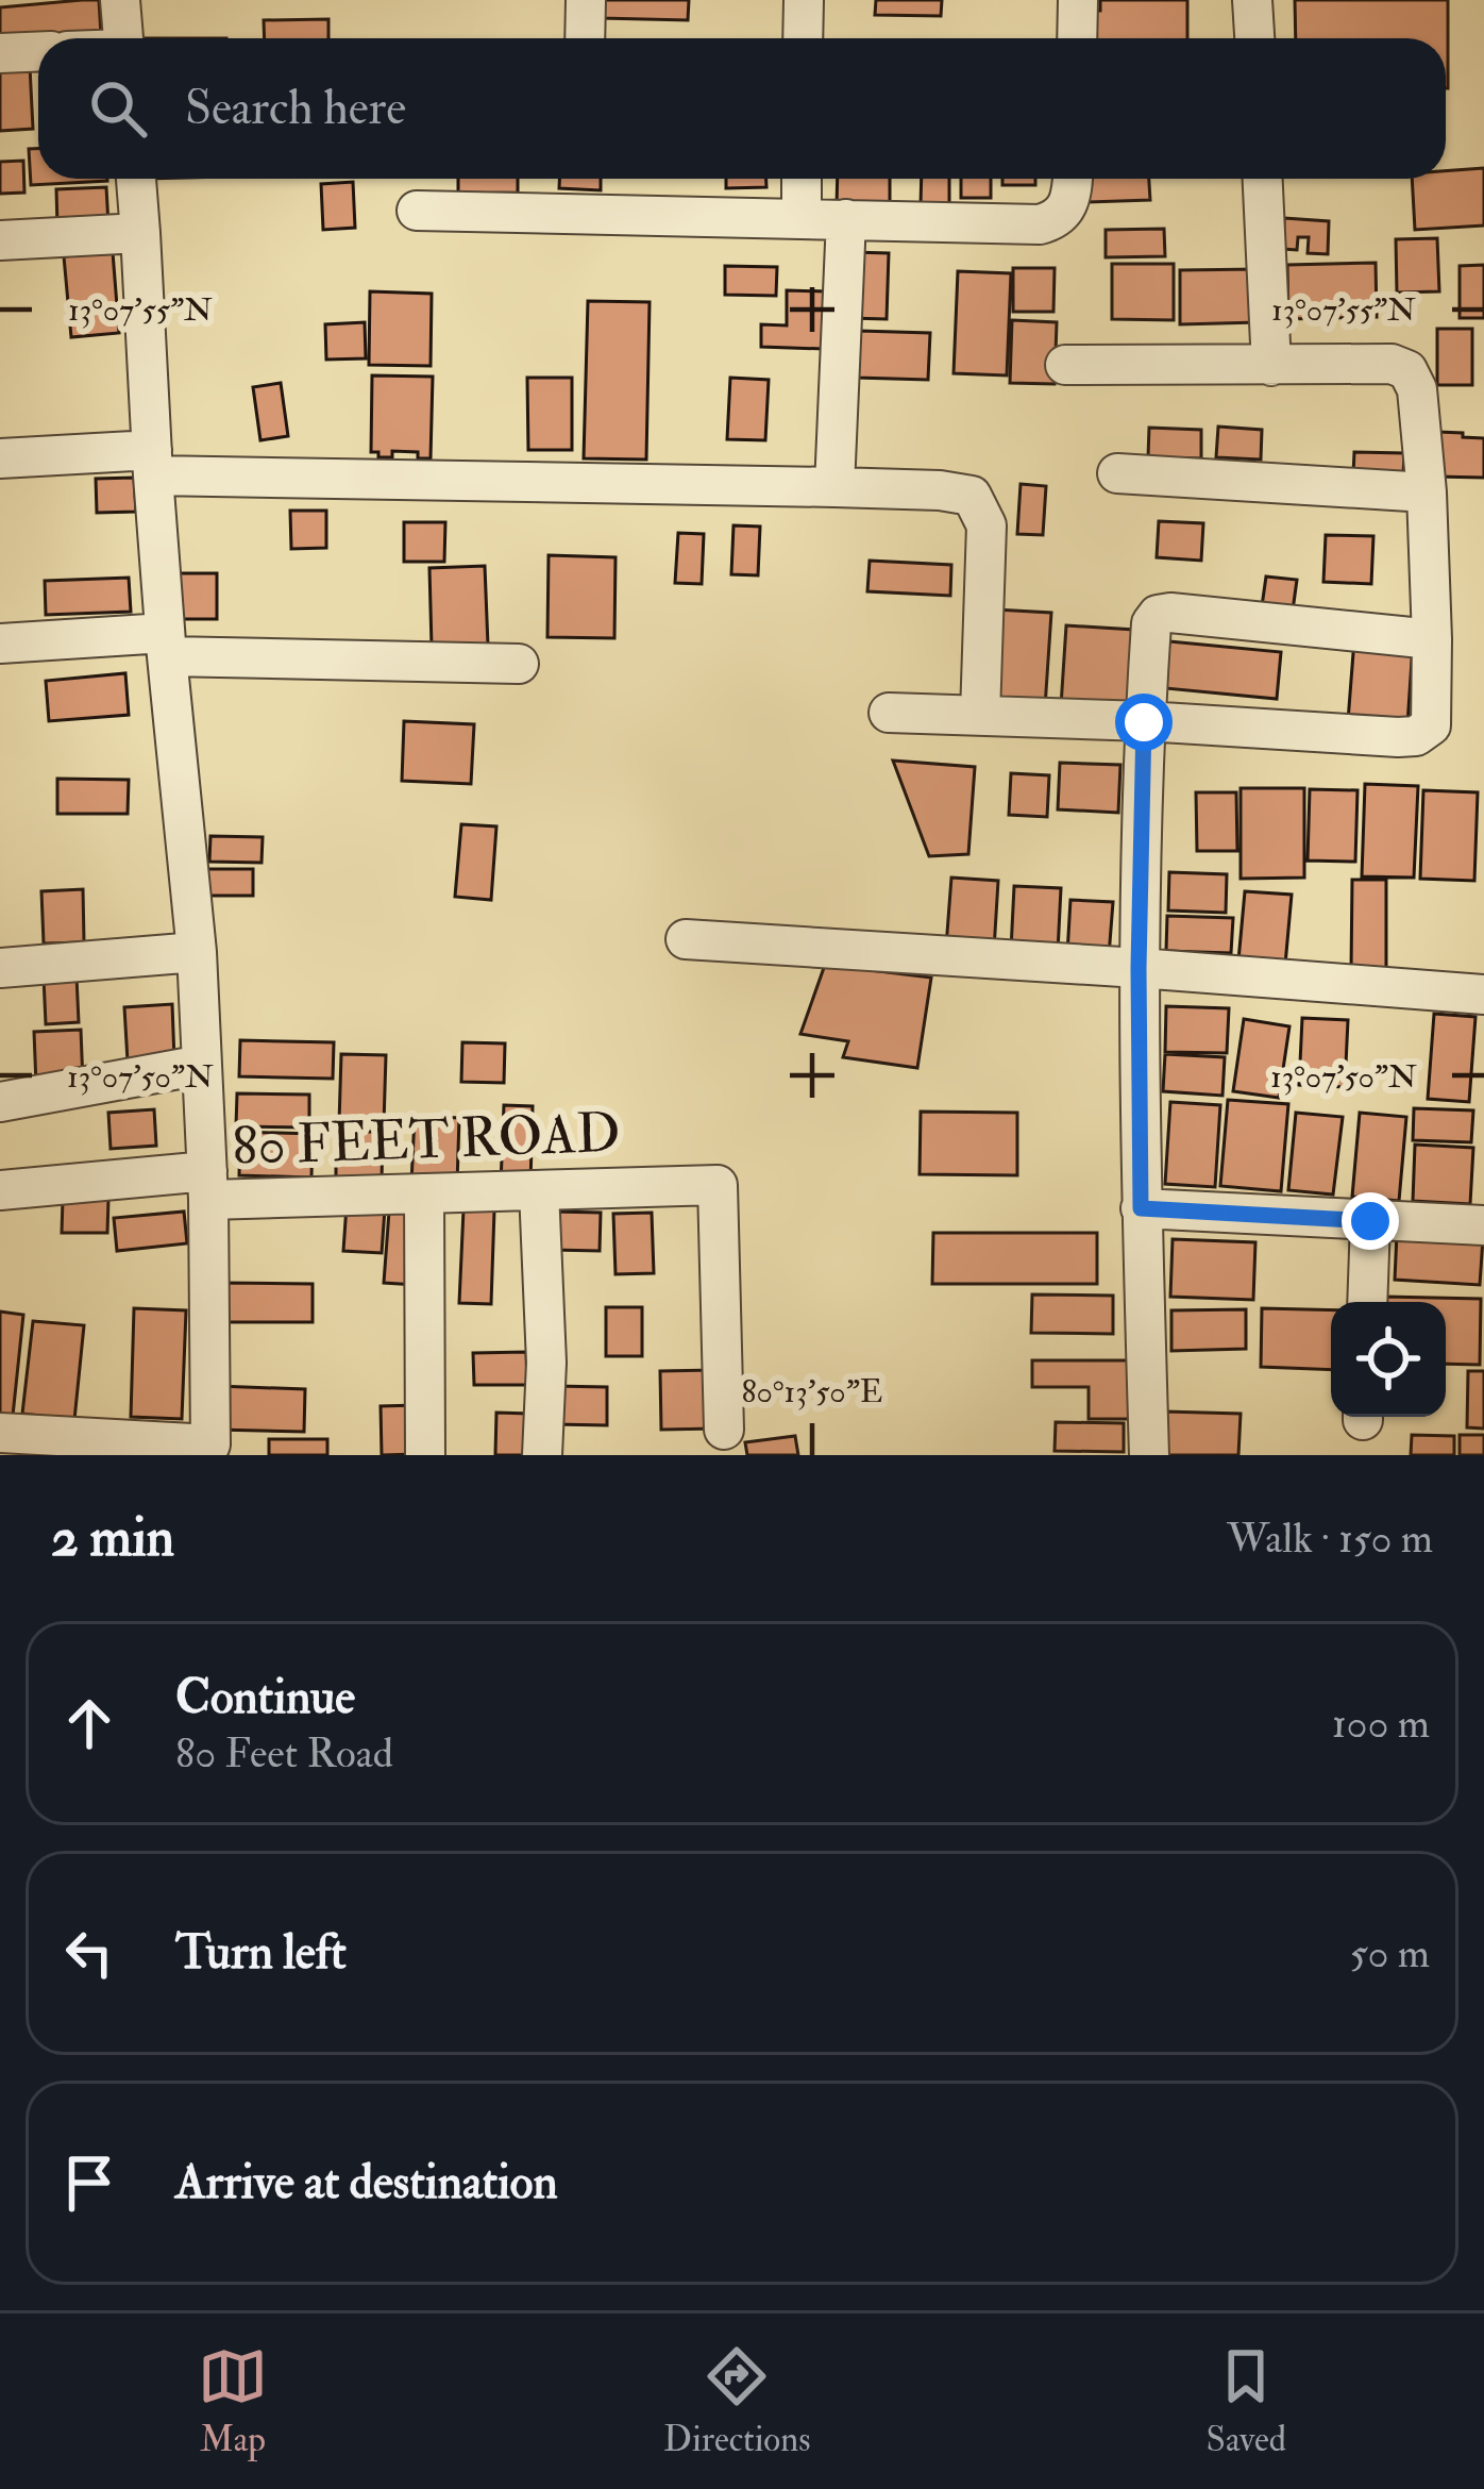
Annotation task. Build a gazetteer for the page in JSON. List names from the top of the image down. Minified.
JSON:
{"streets":{"street":["80 FEET ROAD"]},"page":{"search":"Search here","heading":["2 min","Walk · 150 m"],"list":[["Continue","80 Feet Road","100 m"],["Turn left","50 m"],"Arrive at destination"],"nav":["Map","Directions","Saved"]},"coordinates":["13°07'55\"N","13°07'50\"N","80°13'50\"E"]}
